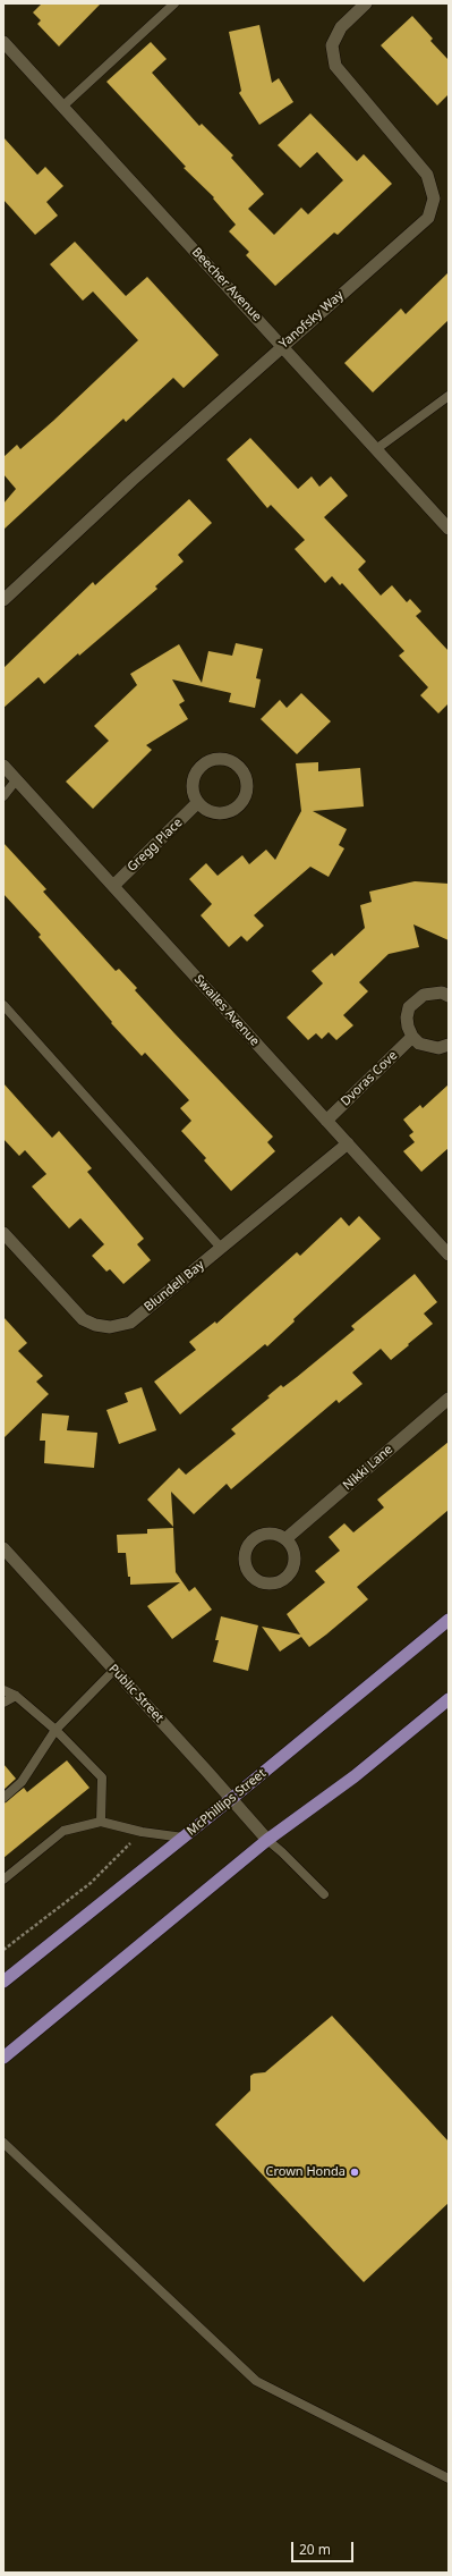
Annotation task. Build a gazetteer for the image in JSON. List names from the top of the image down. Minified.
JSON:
{"streets":{"main road":["McPhillips Street"],"street":["Beecher Avenue","Yanofsky Way","Gregg Place","Swailes Avenue","Dvoras Cove","Blundell Bay","Nikki Lane","Public Street"]},"crossings":[["Beecher Avenue","Yanofsky Way"],["Gregg Place","Swailes Avenue"],["Swailes Avenue","Dvoras Cove"],["Swailes Avenue","Blundell Bay"],["Public Street","McPhillips Street"]],"places":["Crown Honda"],"scale_bar":"20 m"}
